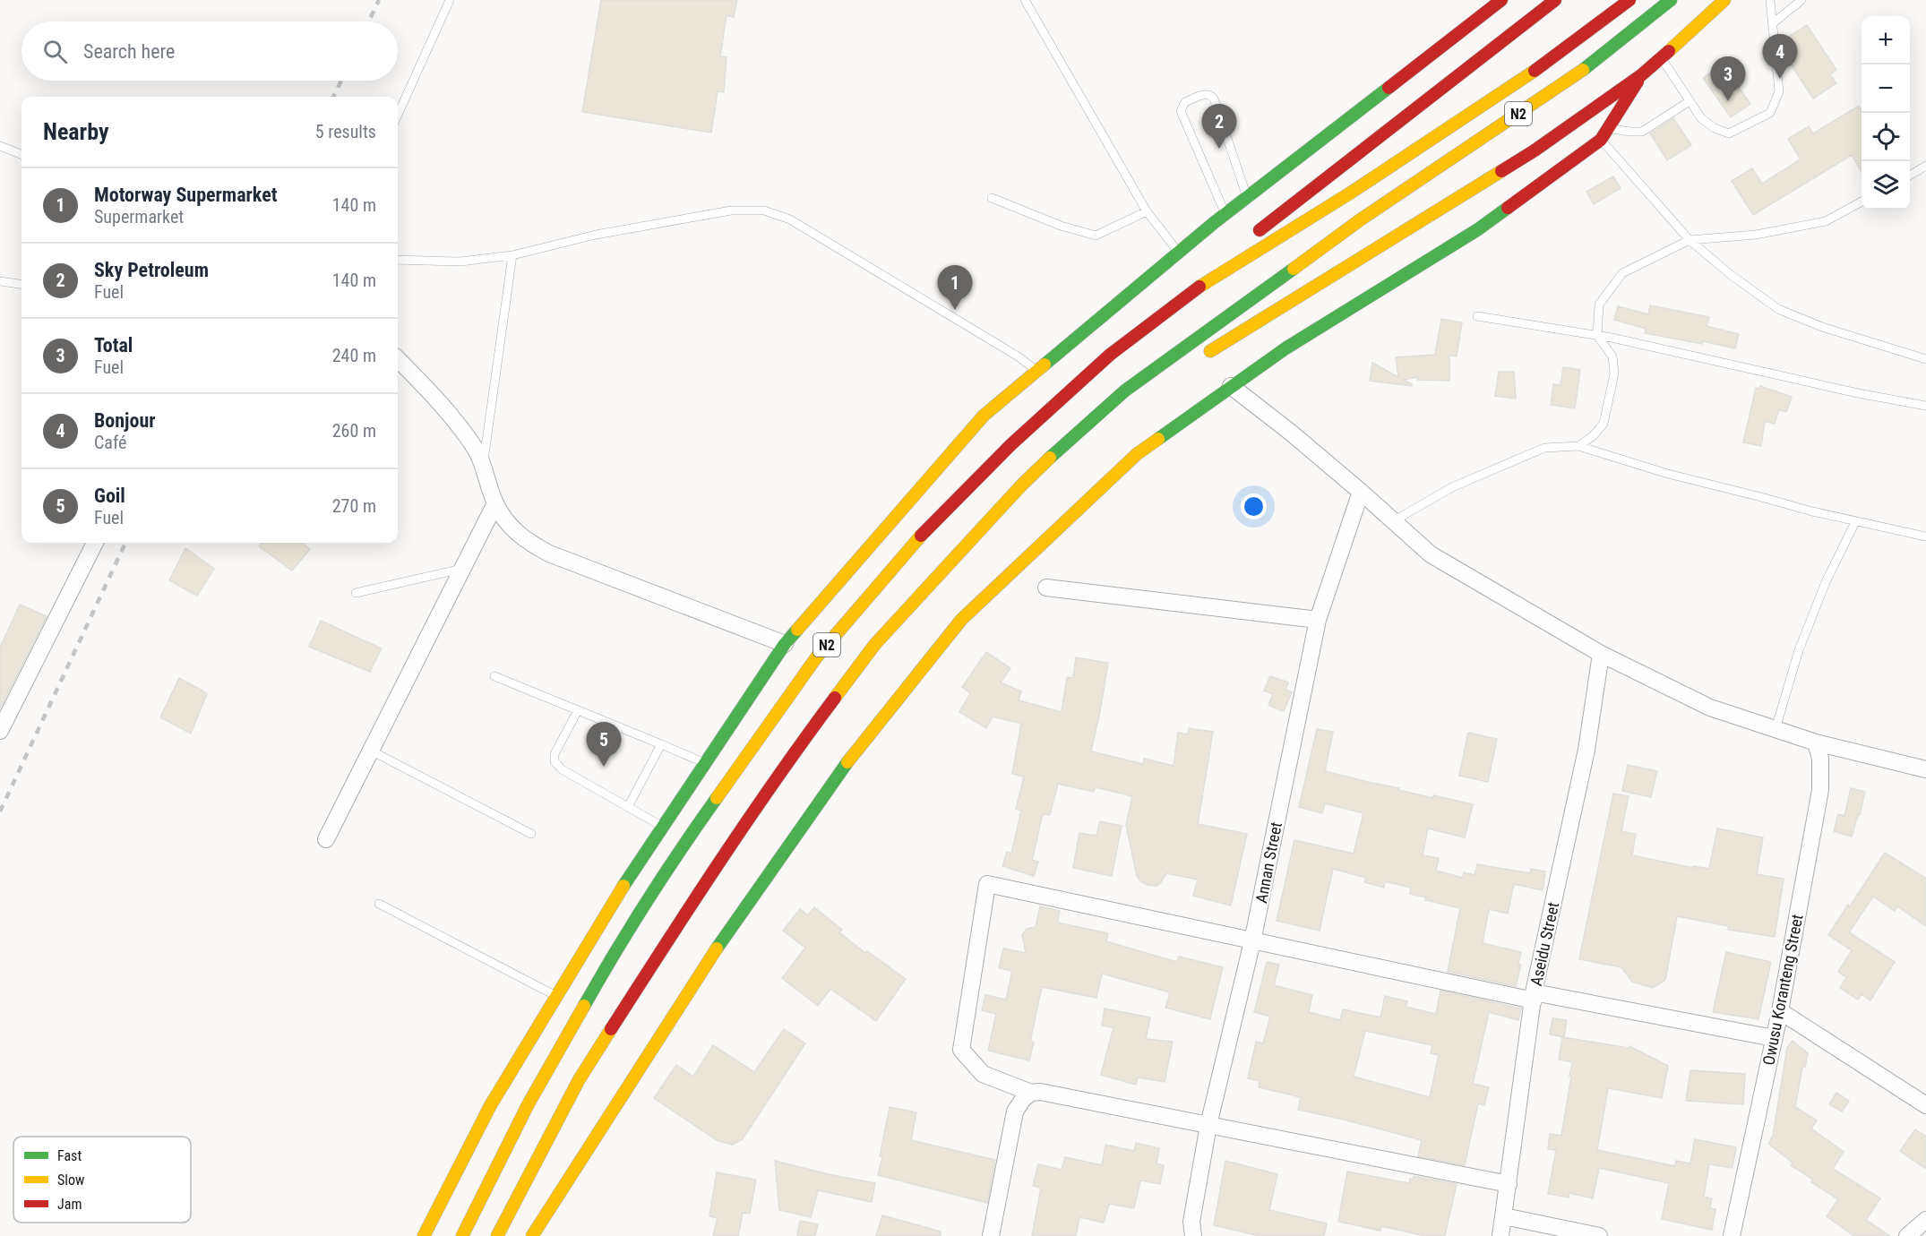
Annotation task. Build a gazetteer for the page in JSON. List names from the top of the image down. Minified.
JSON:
{"streets":{"main road":["N2"],"street":["Annan Street","Aseidu Street","Owusu Koranteng Street"]},"legend":["Fast","Slow","Jam"],"page":{"map_buttons":["+","−"],"search":"Search here","pins":["4","3","2","1","5"],"heading":["Nearby","5 results"],"list":[{"mark":"1","name":"Motorway Supermarket","note":"Supermarket","value":"140 m"},{"mark":"2","name":"Sky Petroleum","note":"Fuel","value":"140 m"},{"mark":"3","name":"Total","note":"Fuel","value":"240 m"},{"mark":"4","name":"Bonjour","note":"Café","value":"260 m"},{"mark":"5","name":"Goil","note":"Fuel","value":"270 m"}]}}
